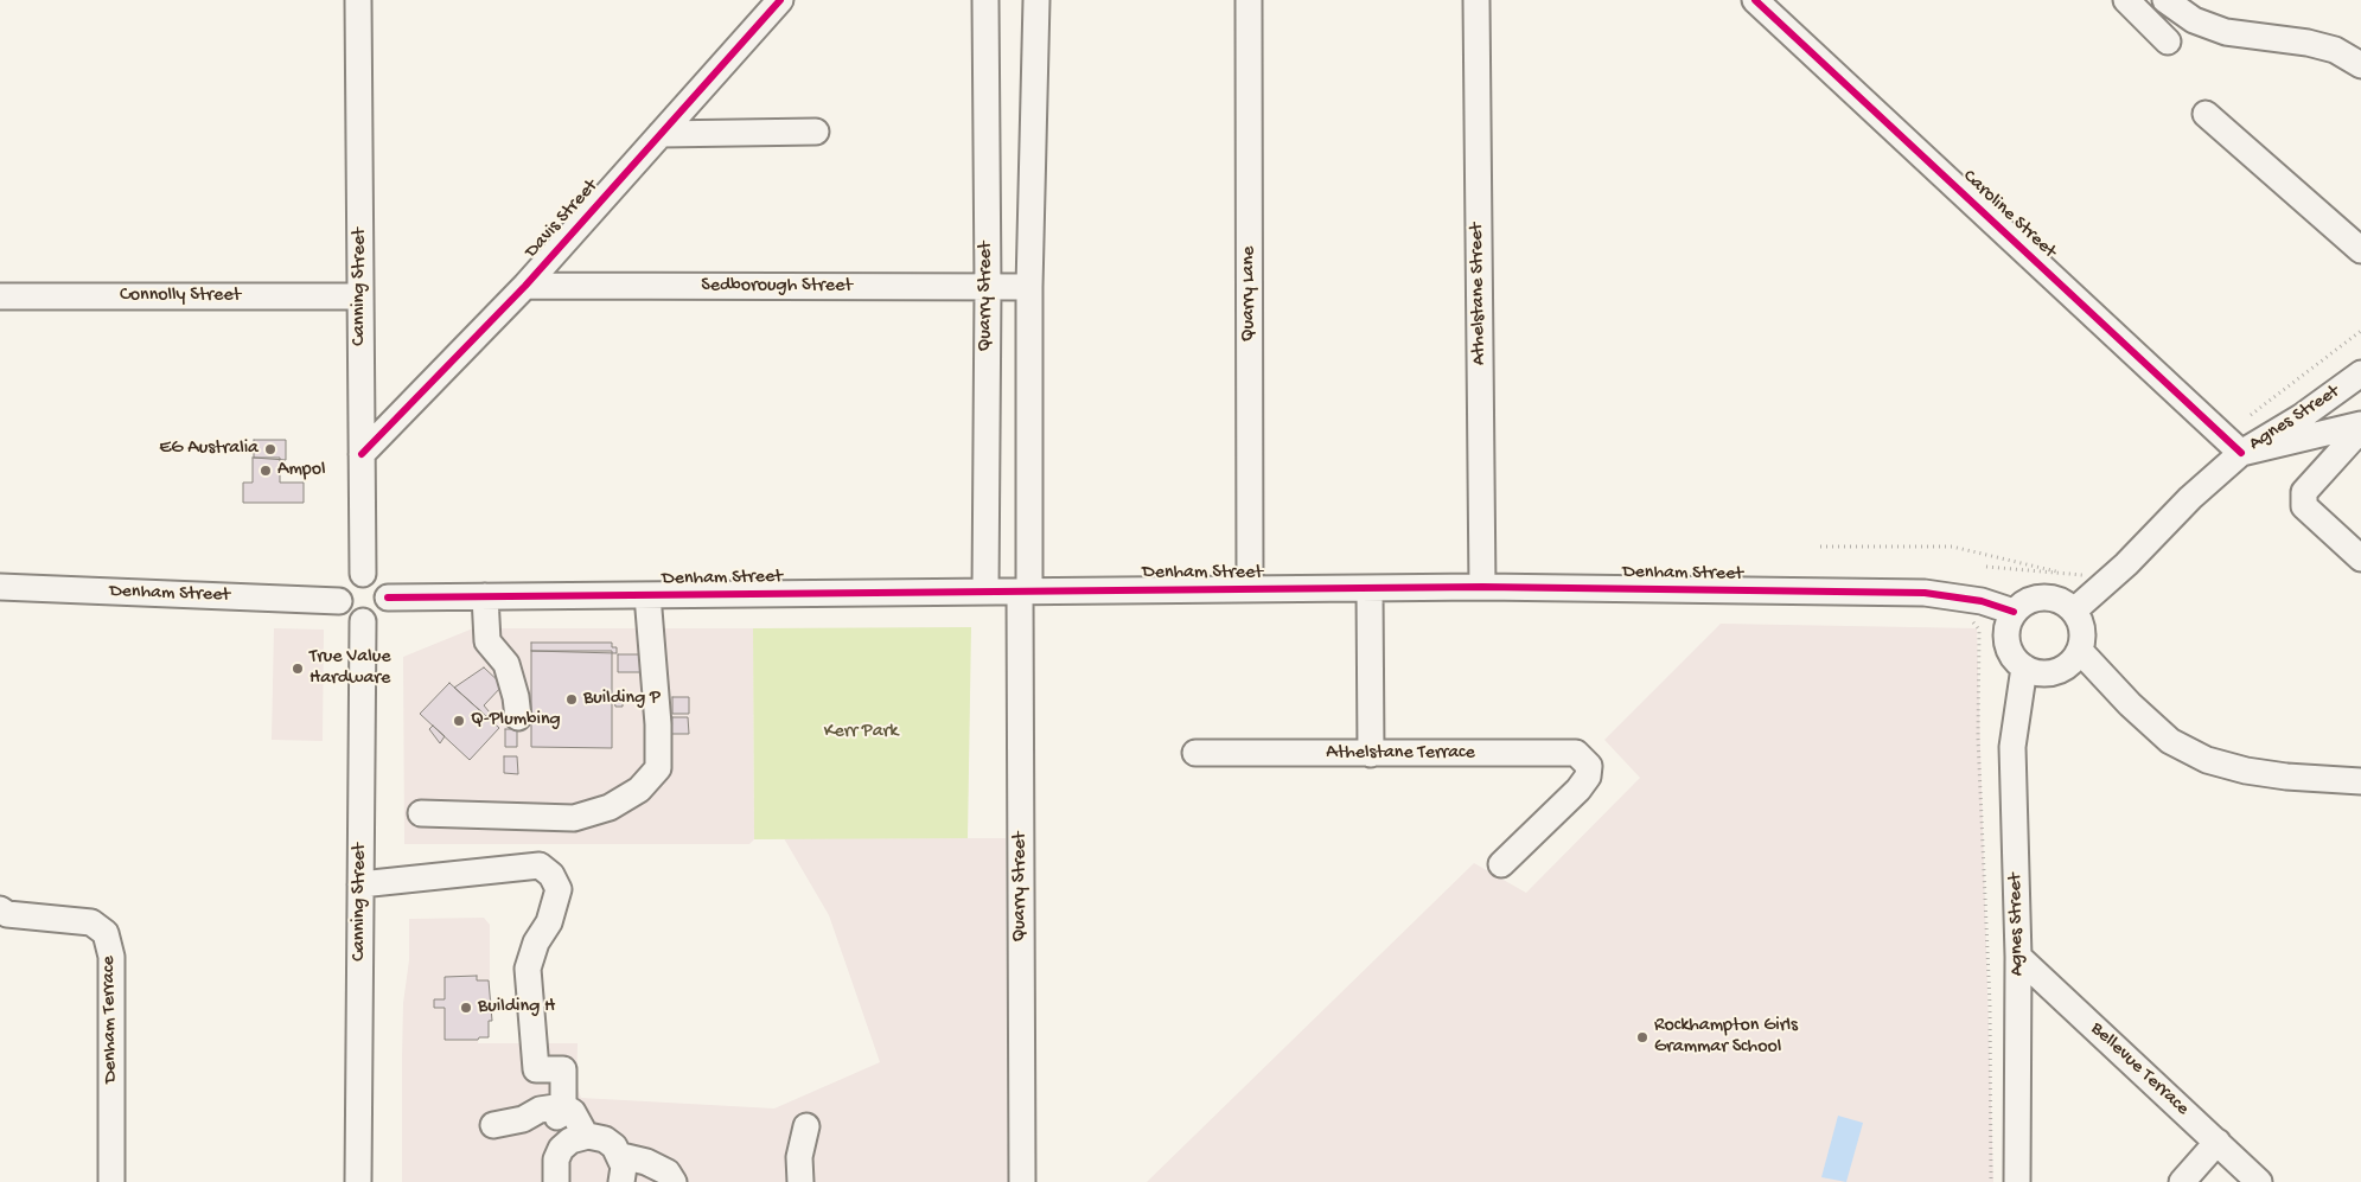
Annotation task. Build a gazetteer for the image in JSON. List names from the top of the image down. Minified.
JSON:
{"streets":{"street":["Caroline Street","Davis Street","Canning Street","Sedborough Street","Quarry Lane","Athelstane Street","Connolly Street","Quarry Street","Agnes Street","Denham Street","Athelstane Terrace","Denham Terrace","Bellevue Terrace"]},"crossings":[["Caroline Street","Agnes Street"],["Davis Street","Canning Street"],["Davis Street","Sedborough Street"],["Canning Street","Connolly Street"],["Canning Street","Denham Street"],["Sedborough Street","Quarry Street"],["Quarry Lane","Denham Street"],["Athelstane Street","Denham Street"],["Quarry Street","Denham Street"],["Agnes Street","Denham Street"],["Agnes Street","Bellevue Terrace"]],"parks":["Kerr Park"],"places":["EG Australia","Ampol","True Value Hardware","Building P","Q-Plumbing","Building H","Rockhampton Girls Grammar School"]}
